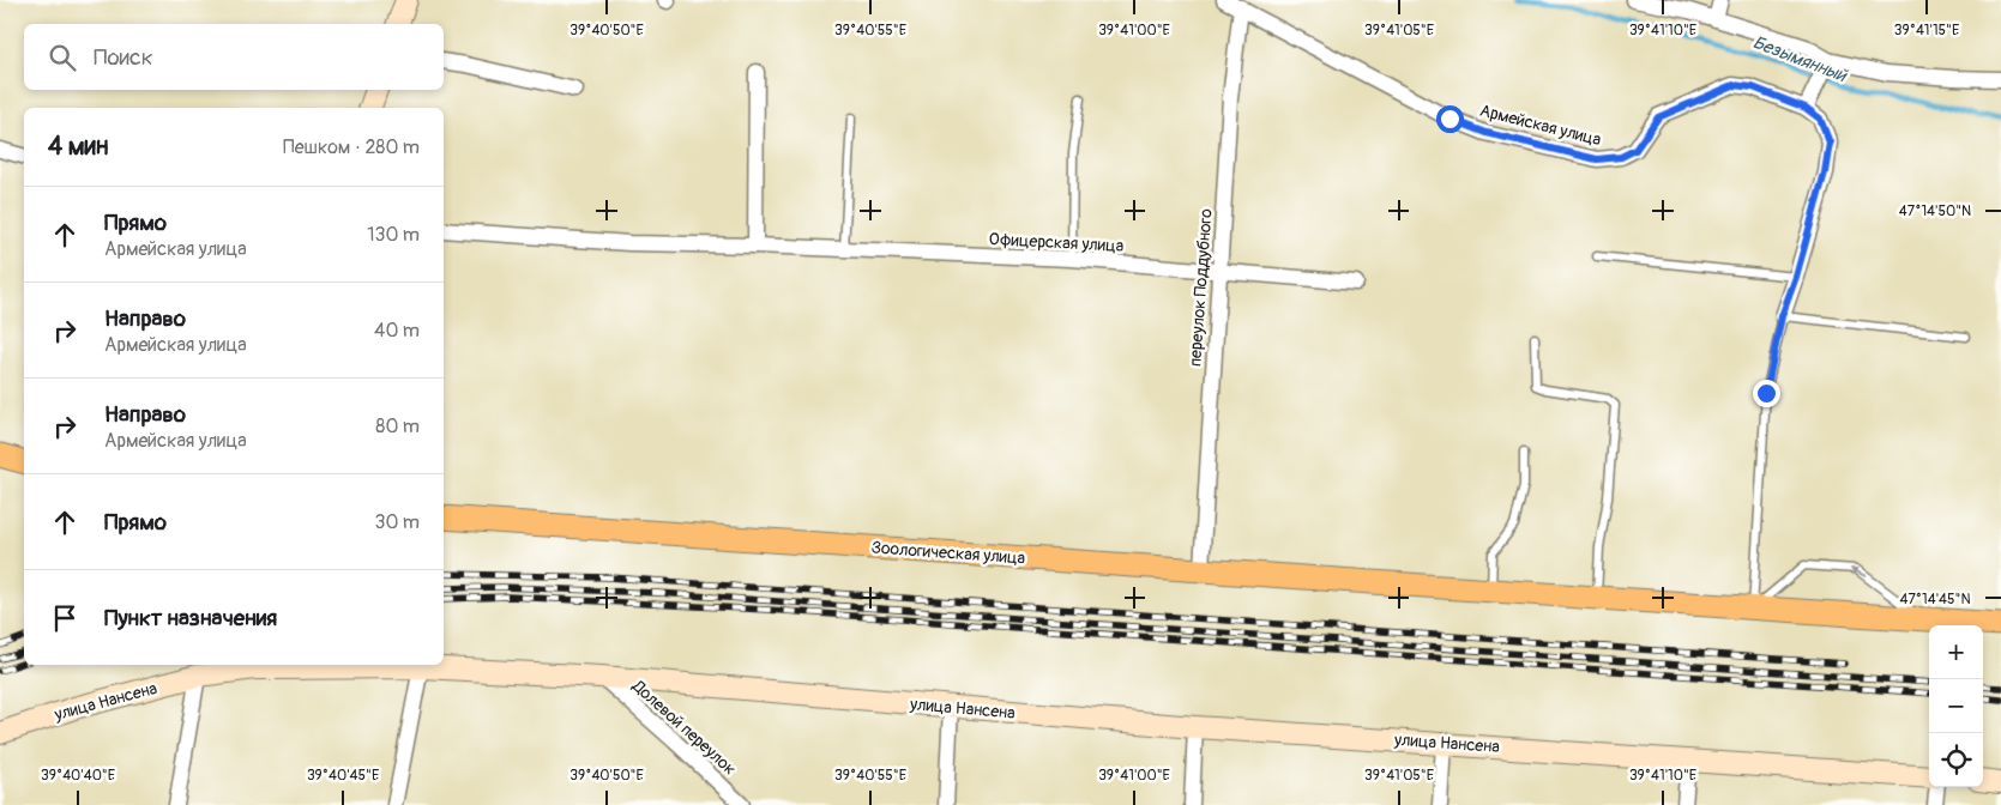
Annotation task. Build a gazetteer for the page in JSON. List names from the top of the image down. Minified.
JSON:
{"streets":{"main road":["Зоологическая улица","улица Нансена"],"street":["Армейская улица","Офицерская улица","переулок Поддубного","Долевой переулок"]},"crossings":[["Армейская улица","переулок Поддубного"],["Офицерская улица","переулок Поддубного"],["переулок Поддубного","Зоологическая улица"],["улица Нансена","Долевой переулок"]],"water":["Безымянный"],"page":{"search":"Поиск","heading":["4 мин","Пешком · 280 m"],"list":[["Прямо","Армейская улица","130 m"],["Направо","Армейская улица","40 m"],["Направо","Армейская улица","80 m"],["Прямо","30 m"],"Пункт назначения"],"map_buttons":["+","−"]},"coordinates":["39°40'50\"E","39°40'55\"E","39°41'00\"E","39°41'05\"E","39°41'10\"E","39°41'15\"E","47°14'50\"N","47°14'45\"N","39°40'40\"E","39°40'45\"E"]}
